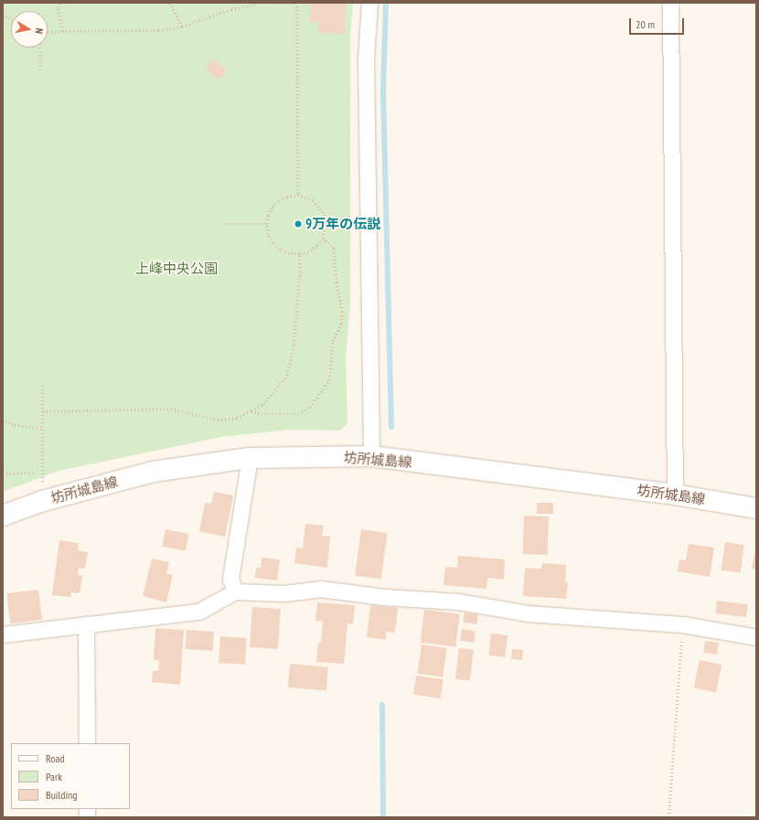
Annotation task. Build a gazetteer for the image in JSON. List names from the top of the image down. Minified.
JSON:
{"streets":{"main road":["坊所城島線"]},"parks":["上峰中央公園"],"places":["9万年の伝説"],"legend":["Road","Park","Building"],"scale_bar":"20 m","north":"right"}
